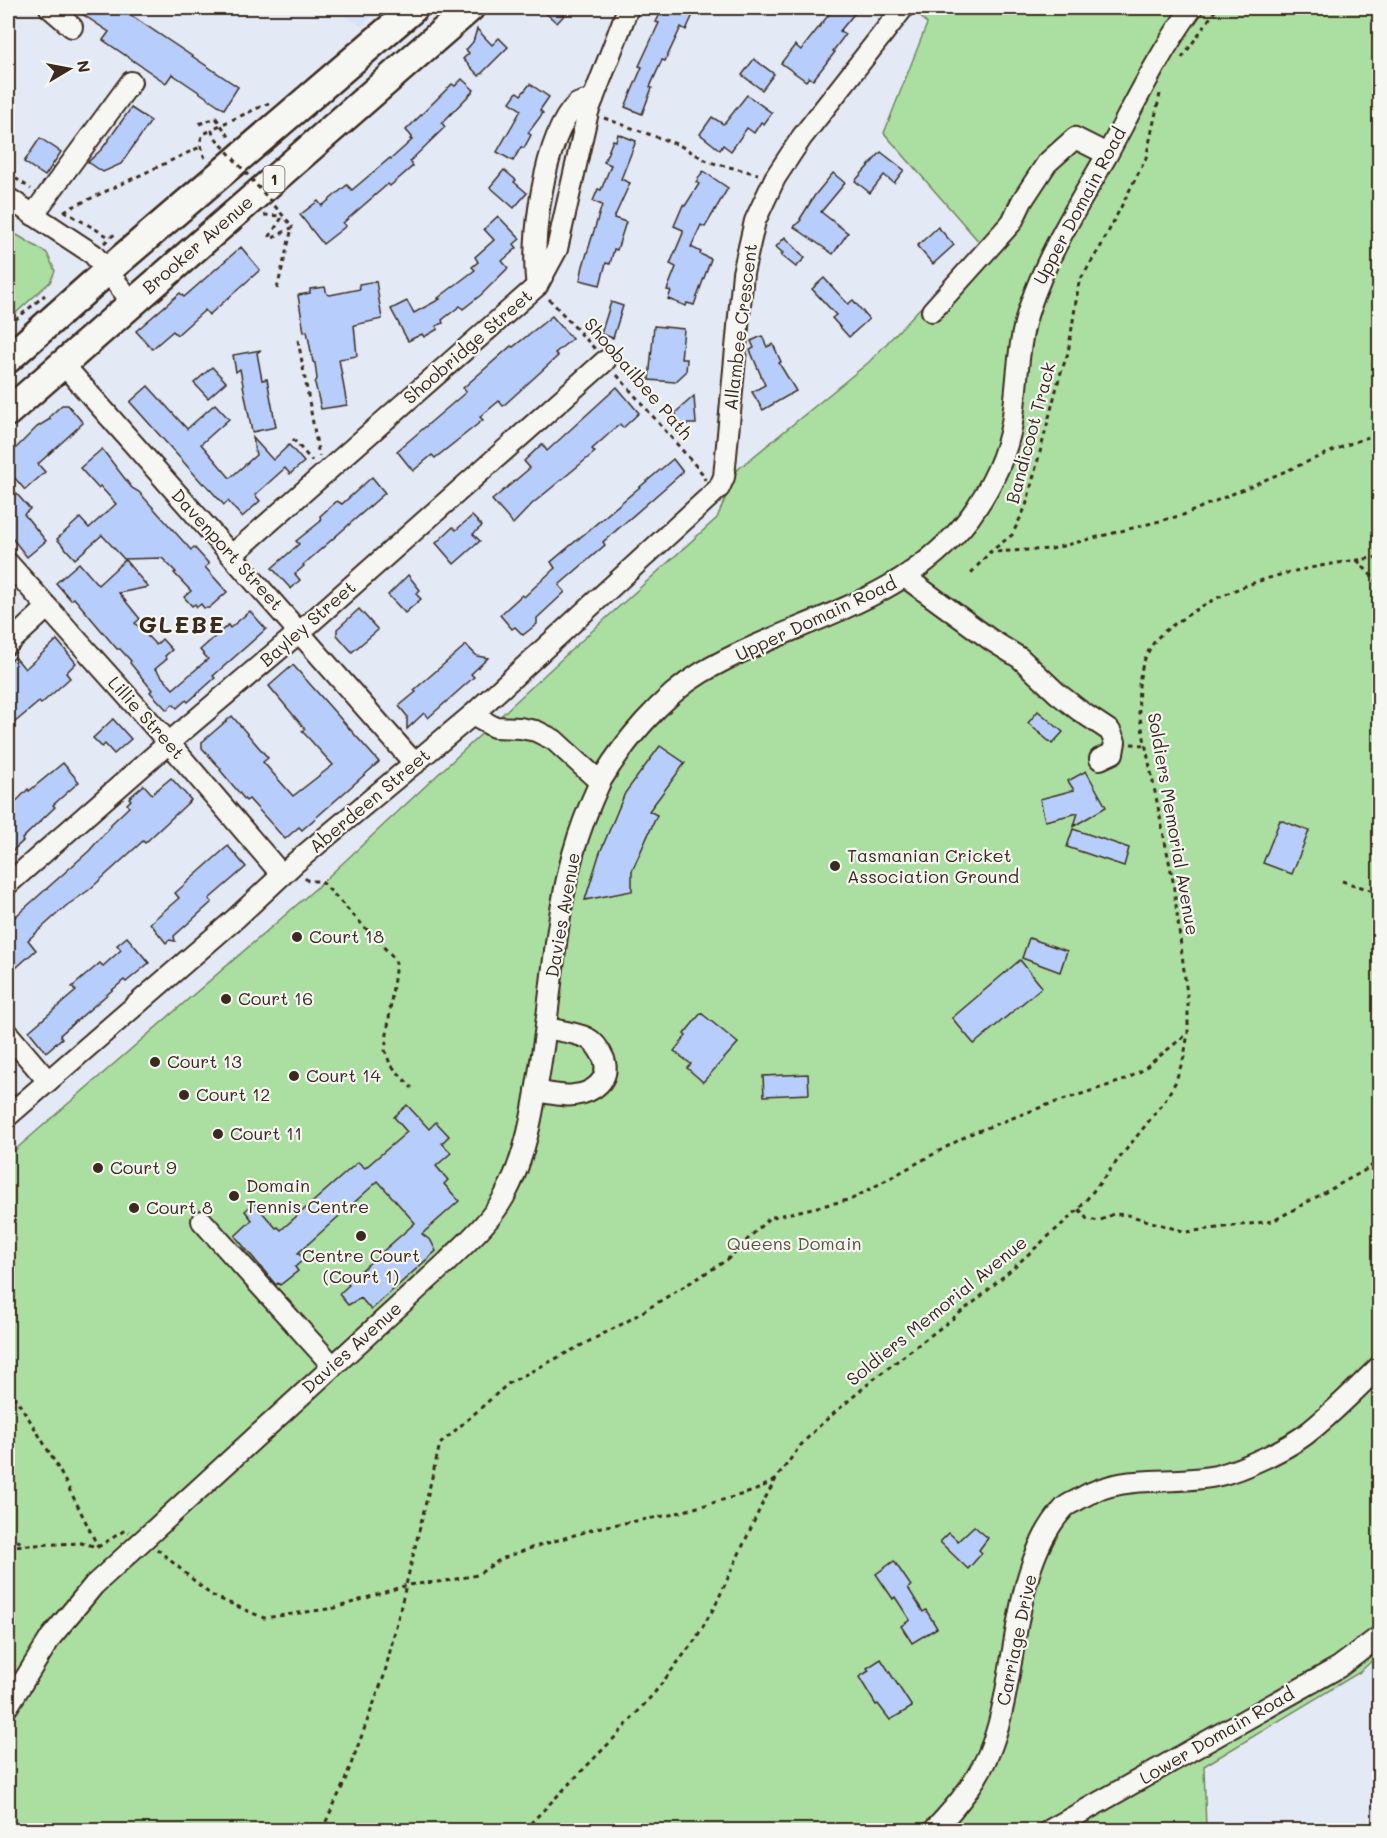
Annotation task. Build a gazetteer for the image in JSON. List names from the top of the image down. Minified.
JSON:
{"streets":{"highway":["1","Brooker Avenue"],"street":["Upper Domain Road","Allambee Crescent","Shoobridge Street","Davenport Street","Bayley Street","Lillie Street","Aberdeen Street","Davies Avenue","Carriage Drive","Lower Domain Road"],"path":["Shoobailbee Path","Bandicoot Track","Soldiers Memorial Avenue"]},"crossings":[["Upper Domain Road","Davies Avenue"],["Brooker Avenue","Davenport Street"],["Allambee Crescent","Aberdeen Street"],["Shoobridge Street","Shoobailbee Path"],["Shoobridge Street","Davenport Street"],["Shoobailbee Path","Bayley Street"],["Shoobailbee Path","Aberdeen Street"],["Davenport Street","Bayley Street"],["Davenport Street","Aberdeen Street"],["Bayley Street","Lillie Street"],["Lillie Street","Aberdeen Street"]],"districts":["GLEBE"],"parks":["Queens Domain"],"places":["Tasmanian Cricket Association Ground","Court 18","Court 16","Court 13","Court 14","Court 12","Court 11","Court 9","Domain Tennis Centre","Court 8","Centre Court (Court 1)"],"north":"right"}
